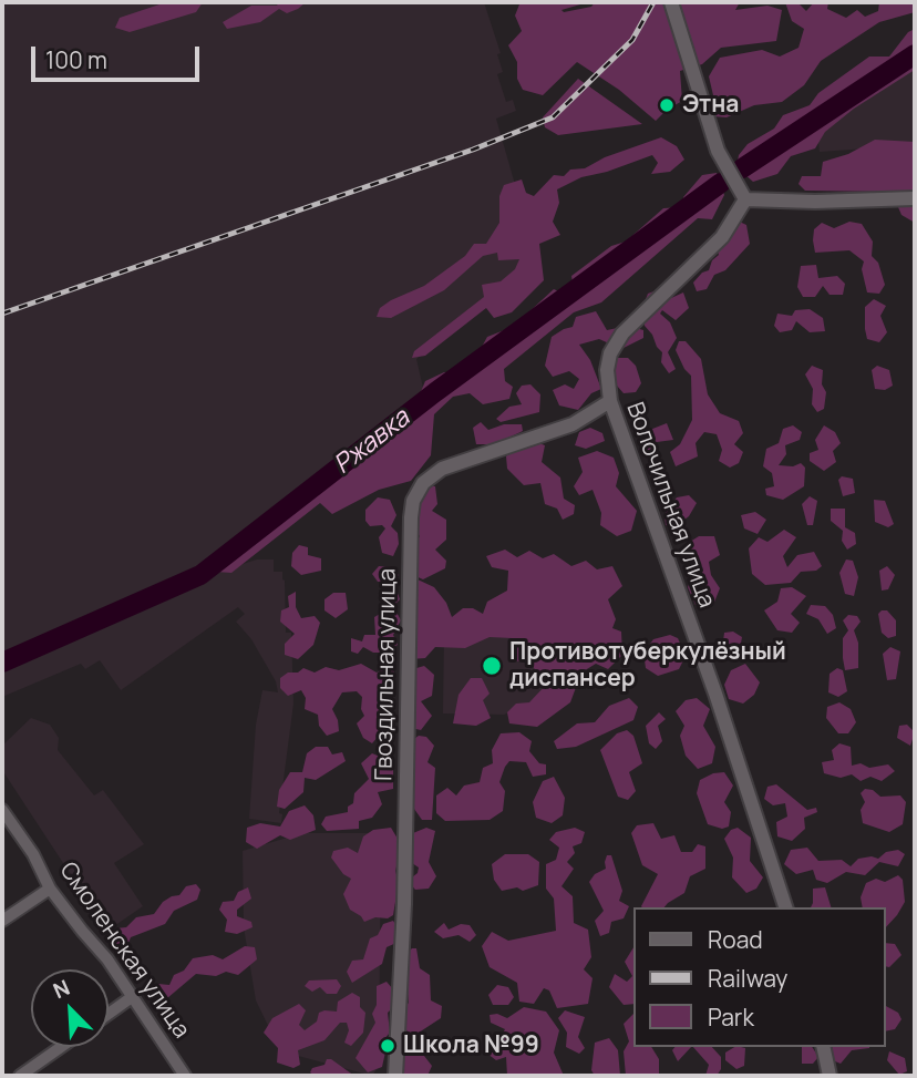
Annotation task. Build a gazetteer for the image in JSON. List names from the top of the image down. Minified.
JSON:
{"streets":{"street":["Волочильная улица","Гвоздильная улица","Смоленская улица"]},"crossings":[["Волочильная улица","Гвоздильная улица"]],"water":["Ржавка"],"places":["Этна","Противотуберкулёзный диспансер","Школа №99"],"legend":["Road","Railway","Park"],"scale_bar":"100 m","north":"top left"}
